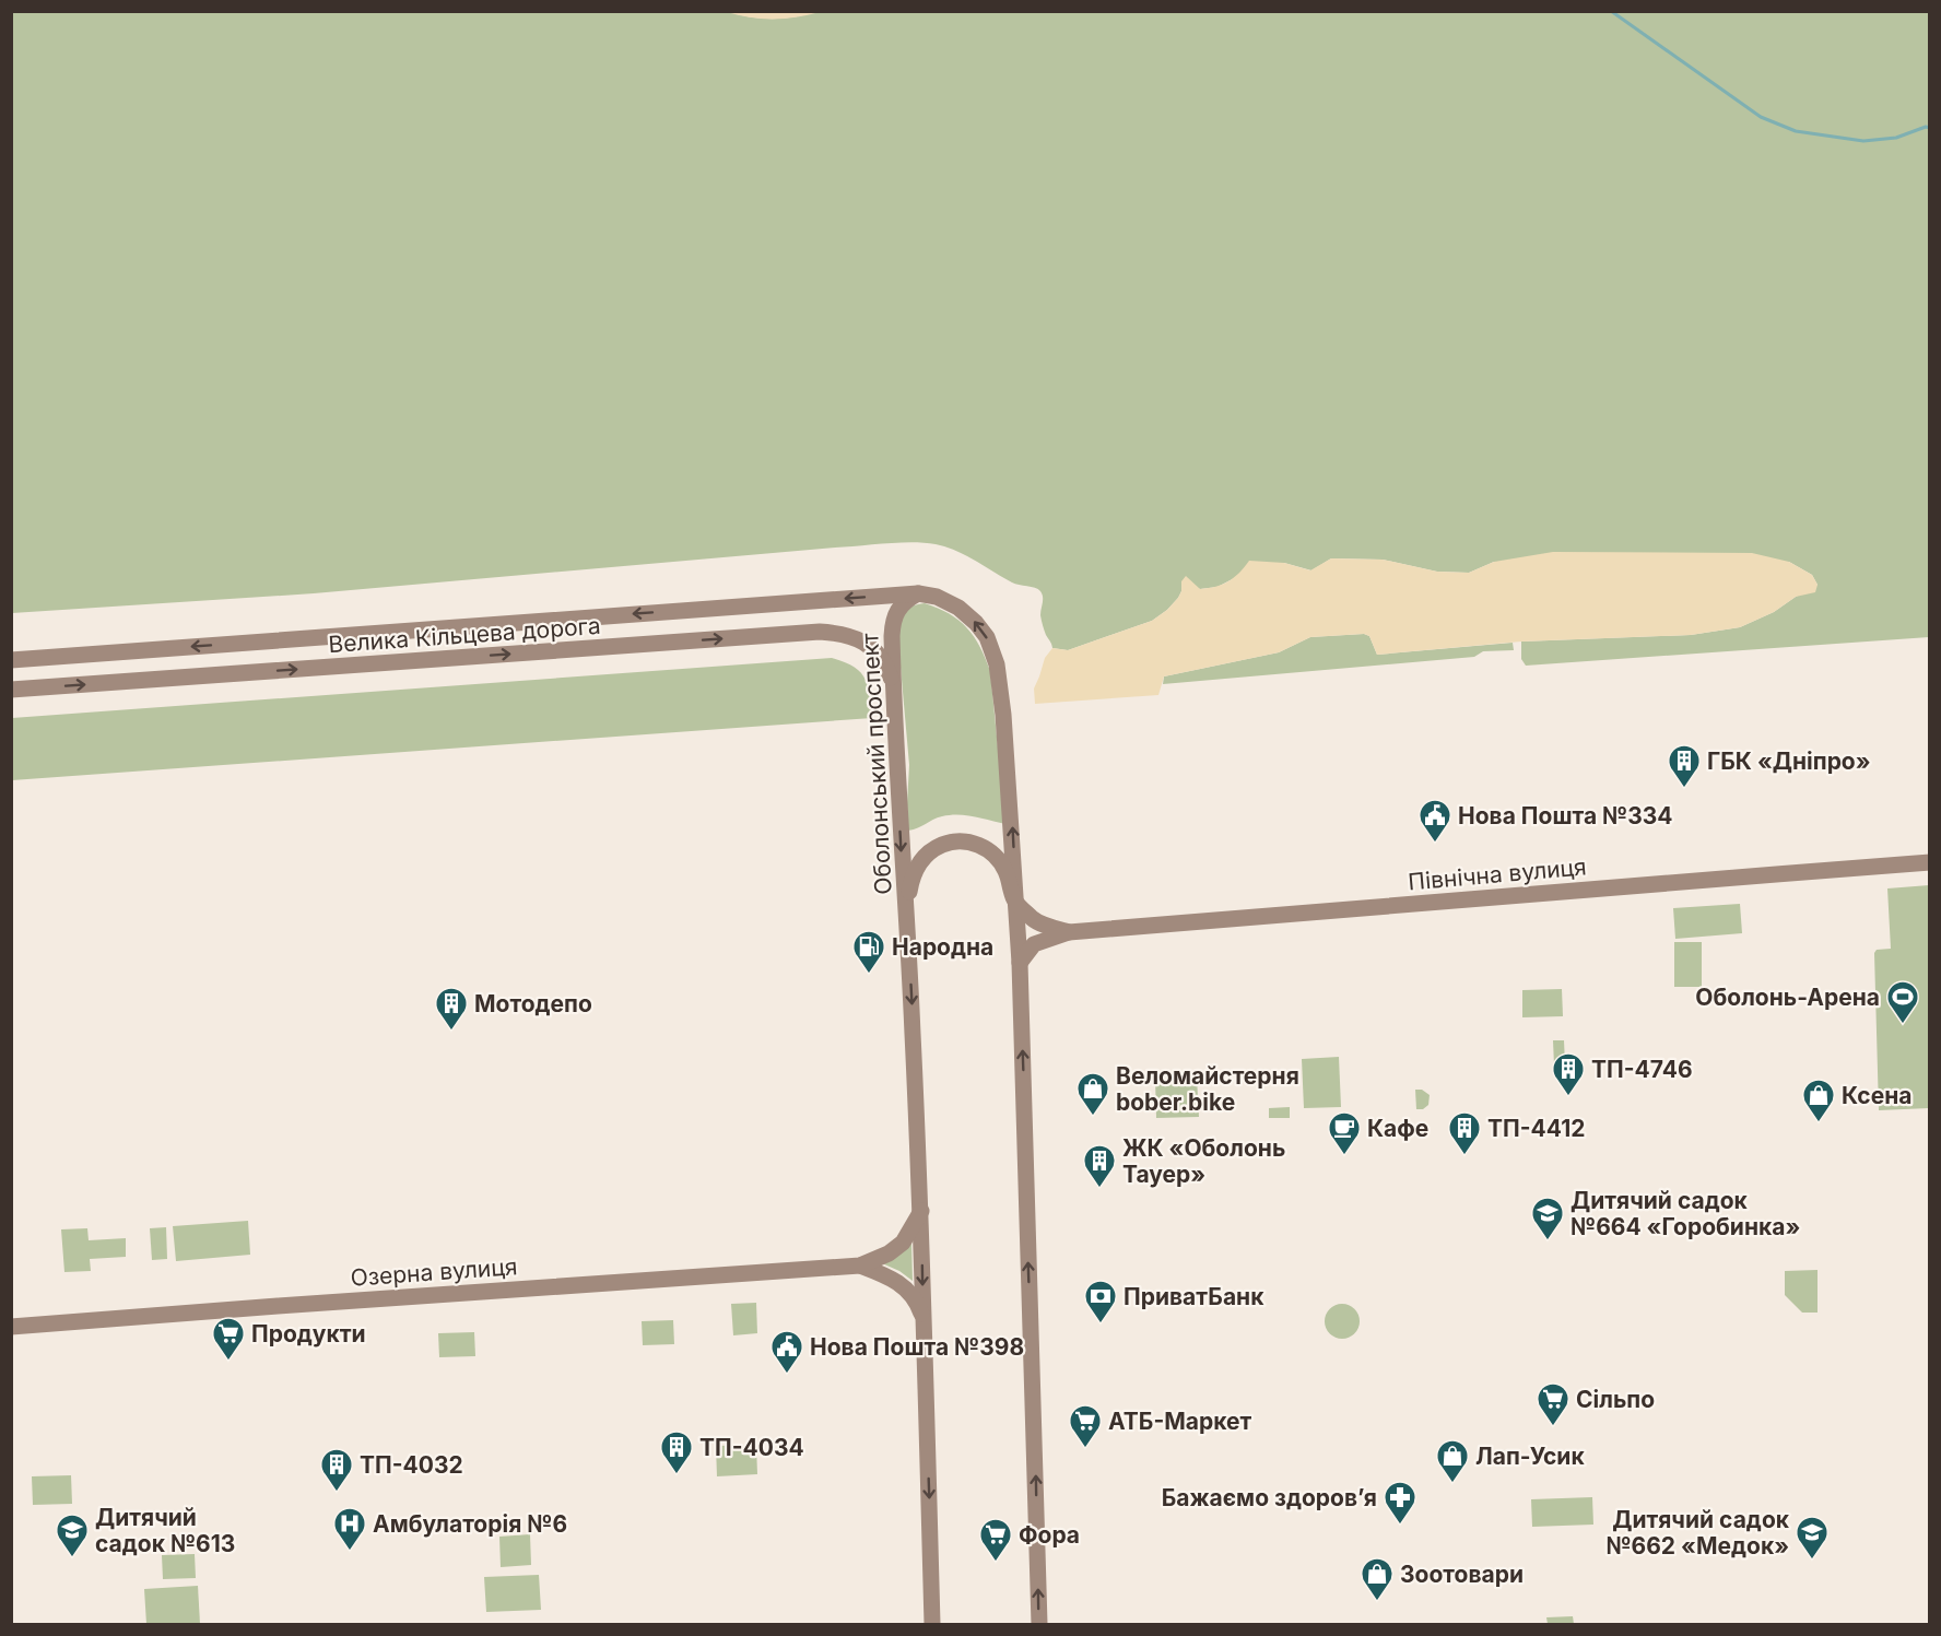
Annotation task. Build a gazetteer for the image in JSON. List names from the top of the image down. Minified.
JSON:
{"streets":{"main road":["Велика Кільцева дорога","Оболонський проспект","Північна вулиця","Озерна вулиця"]},"crossings":[["Велика Кільцева дорога","Оболонський проспект"]],"places":{"building":["ГБК «Дніпро»","Мотодепо","ТП-4746","ТП-4412","ЖК «Оболонь Тауер»","ТП-4034","ТП-4032"],"public building":["Нова Пошта №334","Нова Пошта №398"],"fuel station":["Народна"],"sports":["Оболонь-Арена"],"shop":["Веломайстерня bober.bike","Ксена","Лап-Усик","Зоотовари"],"cafe":["Кафе"],"school or university":["Дитячий садок №664 «Горобинка»","Дитячий садок №613","Дитячий садок №662 «Медок»"],"bank":["ПриватБанк"],"supermarket":["Продукти","Сільпо","АТБ-Маркет","Фора"],"pharmacy":["Бажаємо здоровʼя"],"hospital":["Амбулаторія №6"]}}
